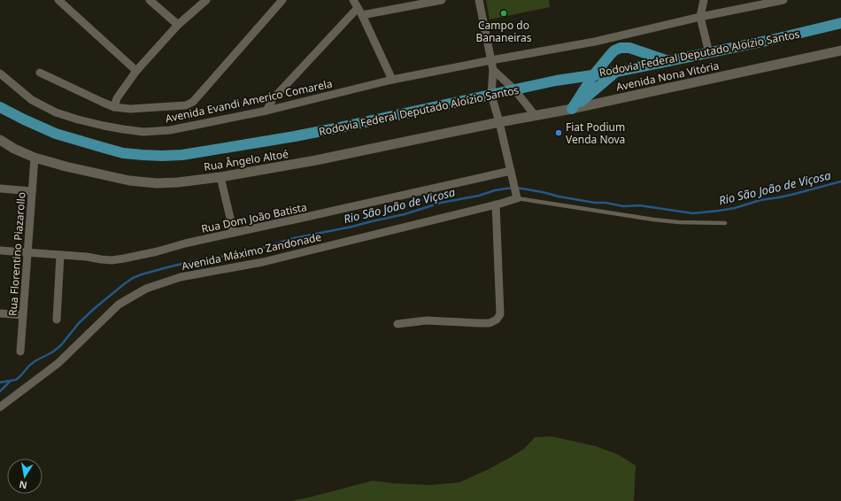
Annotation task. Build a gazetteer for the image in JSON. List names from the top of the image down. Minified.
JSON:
{"streets":{"highway":["Rodovia Federal Deputado Aloízio Santos"],"street":["Avenida Nona Vitória","Avenida Evandi Americo Comarela","Rua Ângelo Altoé","Rua Dom João Batista","Avenida Máximo Zandonade","Rua Florentino Piazarollo"]},"crossings":[["Avenida Nona Vitória","Rua Ângelo Altoé"],["Rua Ângelo Altoé","Rua Florentino Piazarollo"],["Rua Dom João Batista","Rua Florentino Piazarollo"]],"water":["Rio São João de Viçosa"],"places":["Campo do Bananeiras","Fiat Podium Venda Nova"],"north":"bottom"}
